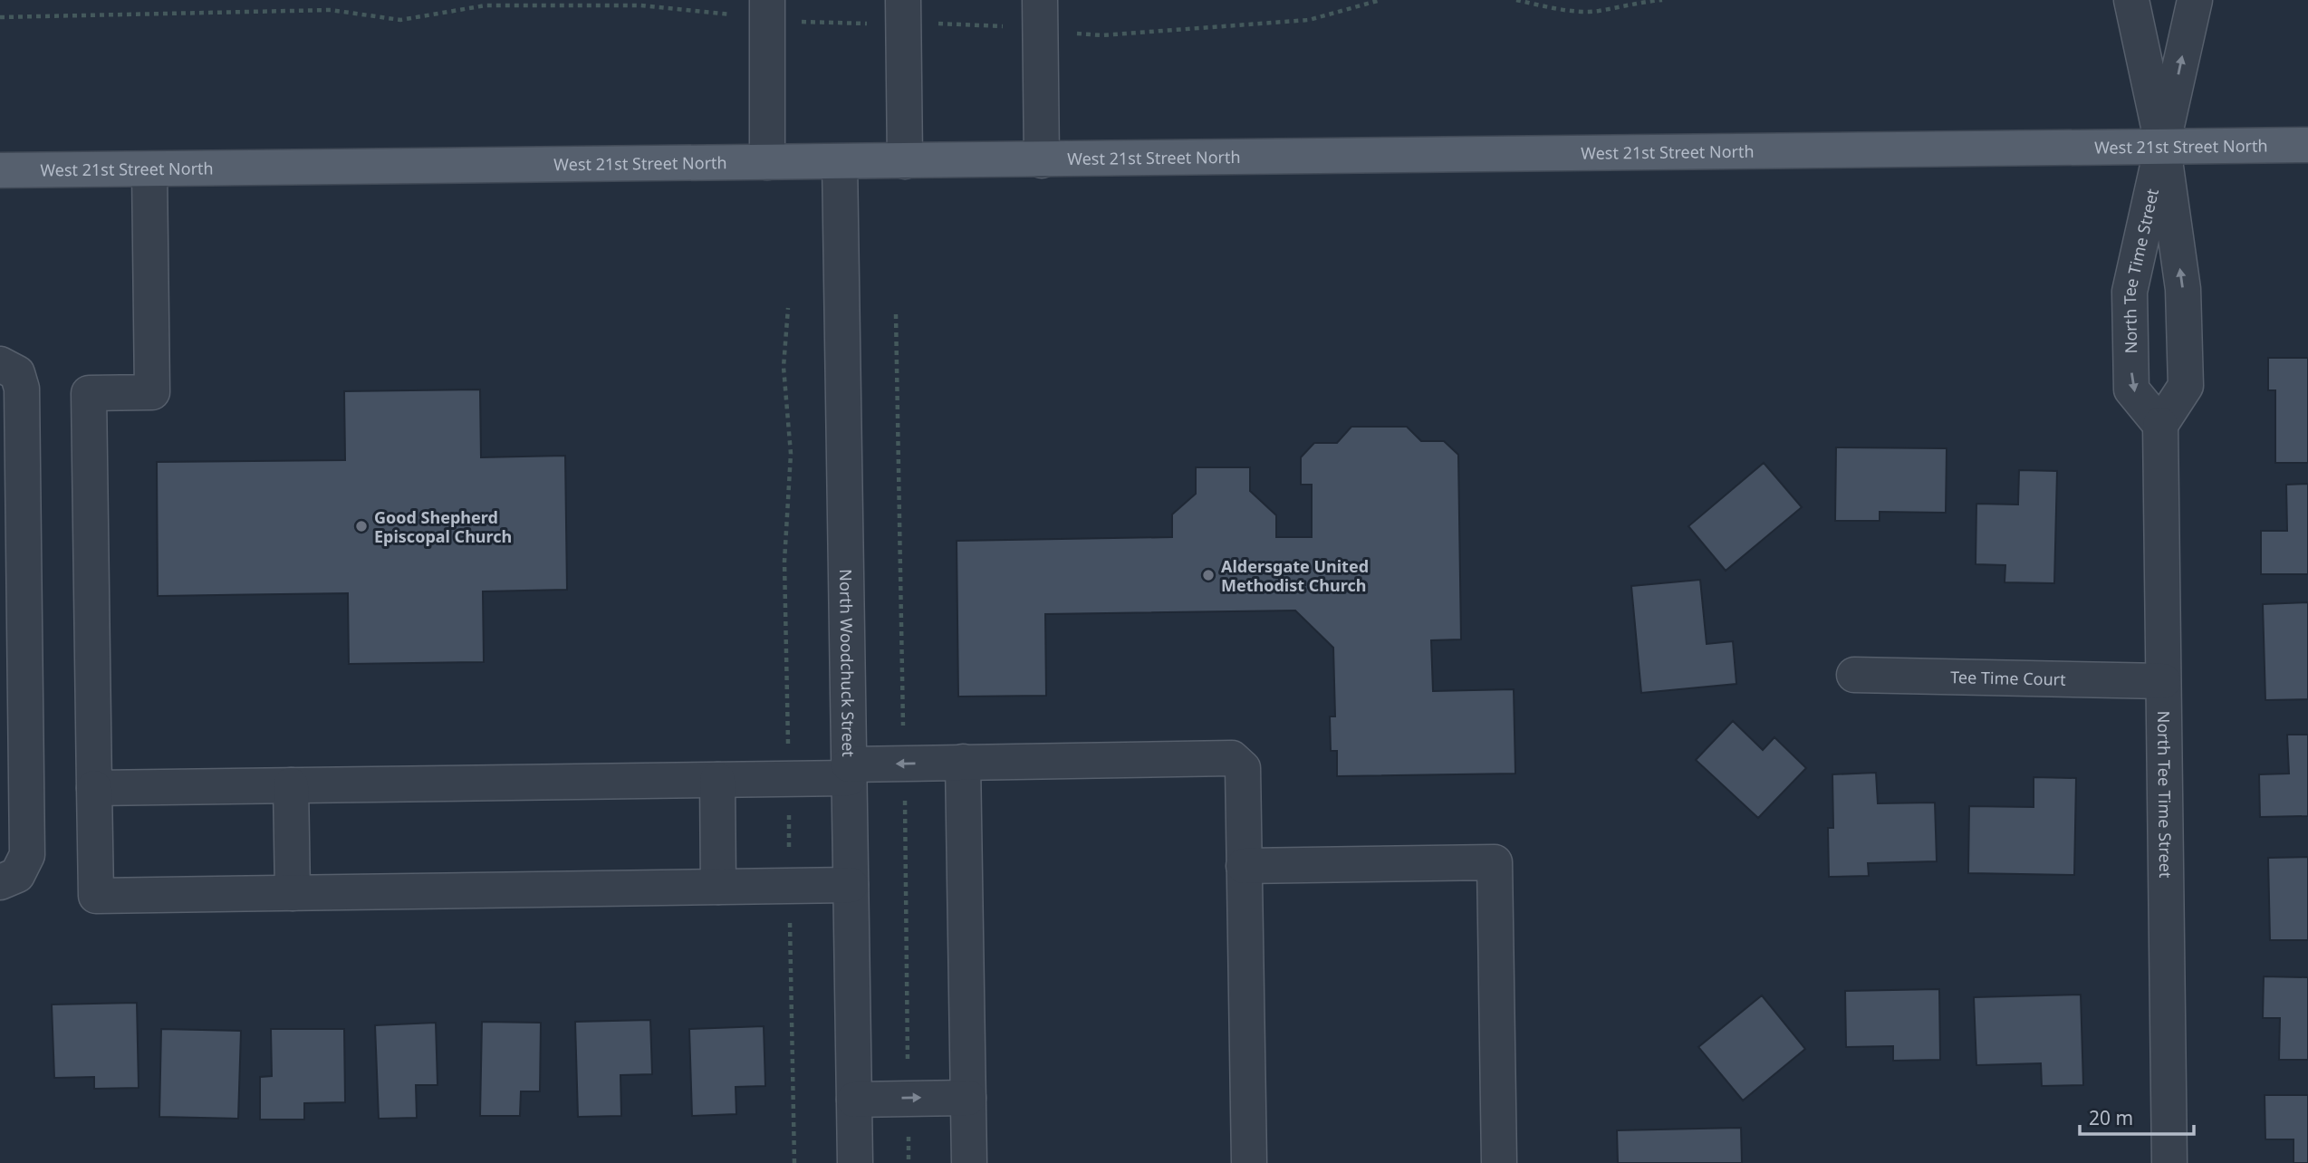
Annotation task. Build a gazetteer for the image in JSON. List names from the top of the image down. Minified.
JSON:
{"streets":{"main road":["West 21st Street North"],"street":["North Tee Time Street","North Woodchuck Street","Tee Time Court"]},"crossings":[["West 21st Street North","North Tee Time Street"],["West 21st Street North","North Woodchuck Street"],["North Tee Time Street","Tee Time Court"]],"places":["Good Shepherd Episcopal Church","Aldersgate United Methodist Church"],"scale_bar":"20 m"}
